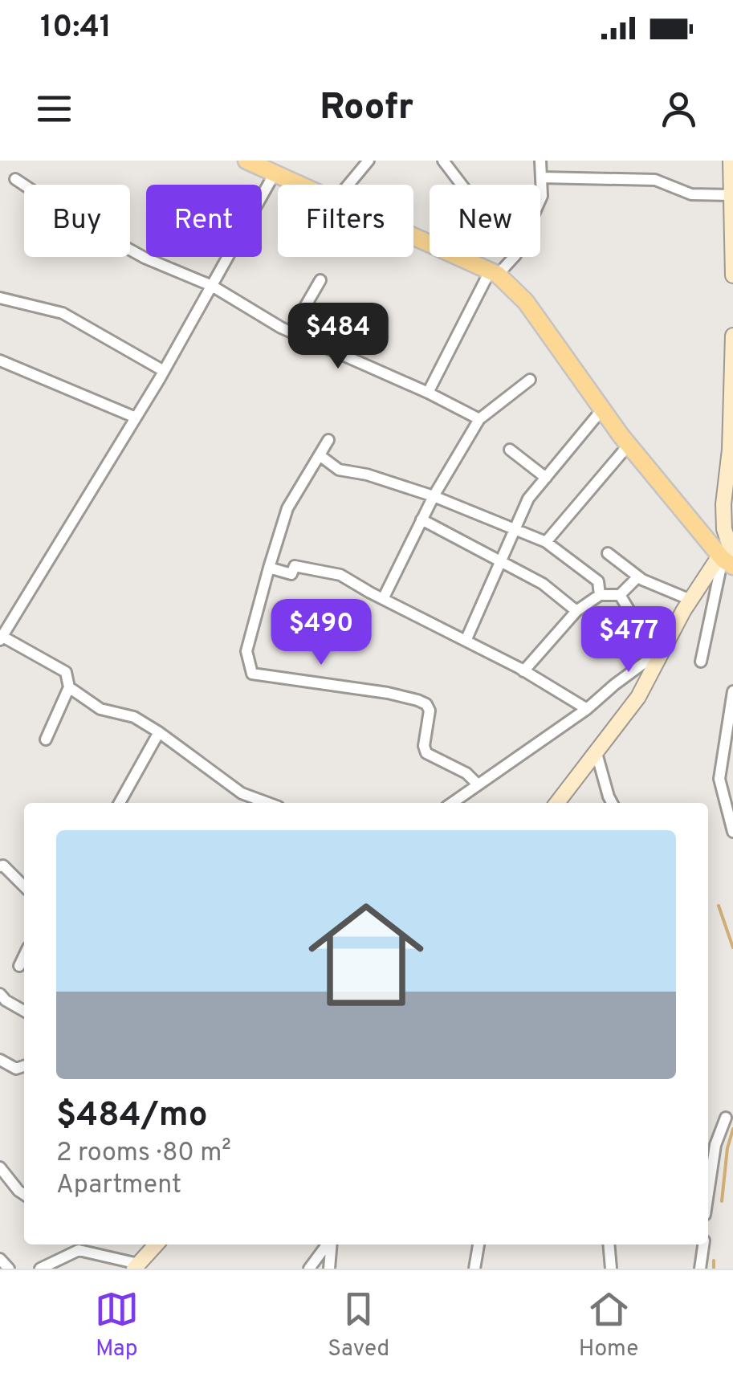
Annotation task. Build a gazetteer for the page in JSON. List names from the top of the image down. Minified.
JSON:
{"page":{"status":"10:41","header":"Roofr","chip":["Buy","Rent","Filters","New"],"price":["$484","$490","$477"],"list":[{"name":"$484/mo","note":"2 rooms · 80 m² · Apartment"}],"tabs":["Map","Saved","Home"]}}
